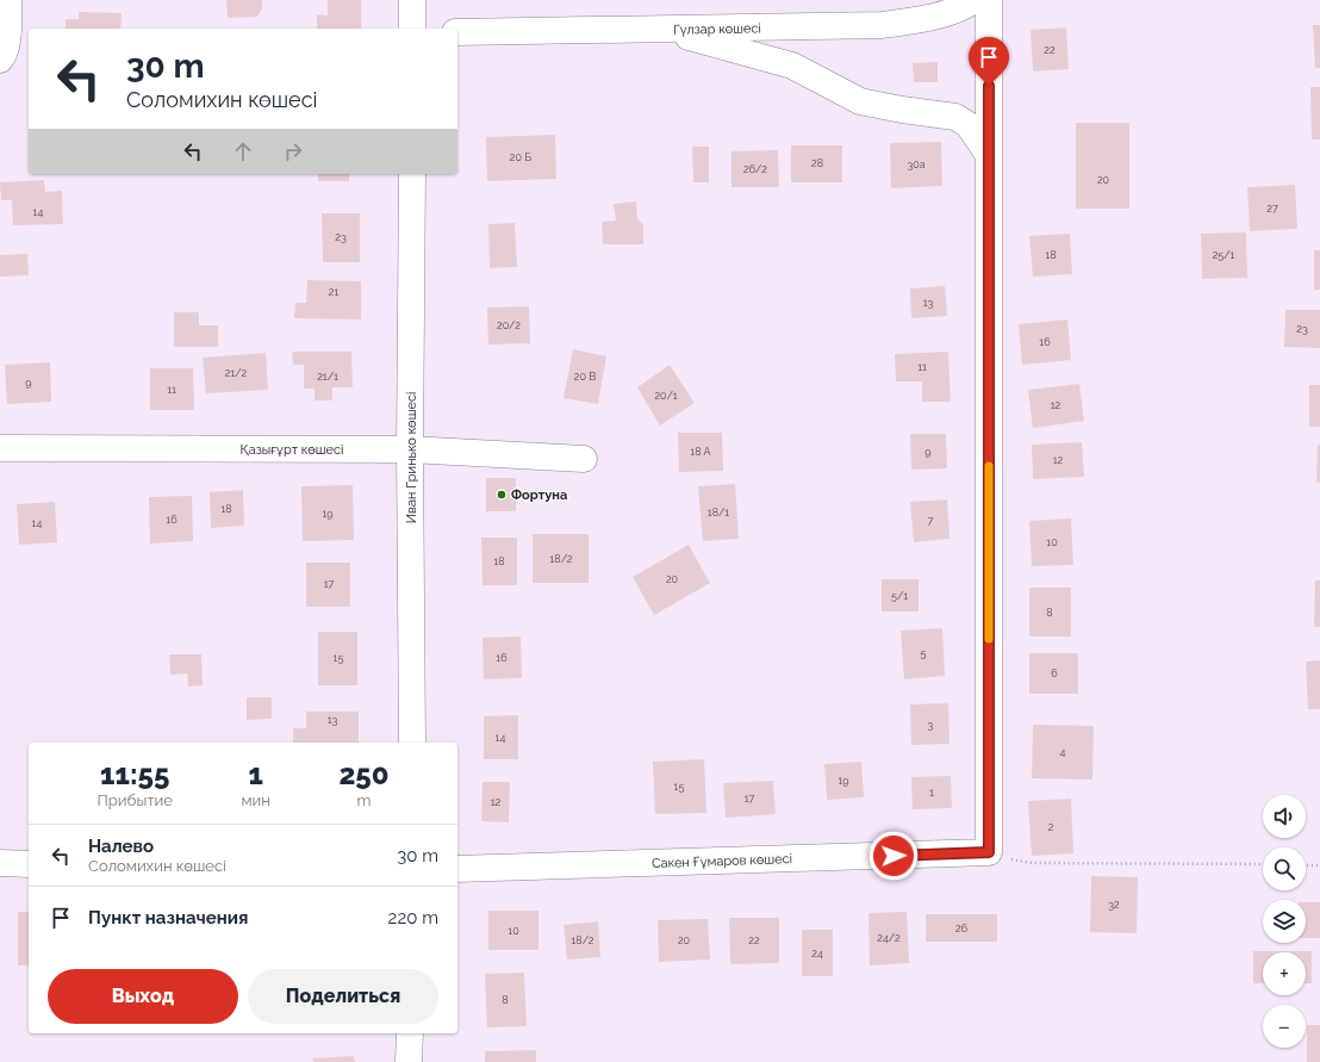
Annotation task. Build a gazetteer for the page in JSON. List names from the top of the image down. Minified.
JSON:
{"streets":{"street":["Гүлзар көшесі","Қазығұрт көшесі","Иван Гринько көшесі","Сакен Ғұмаров көшесі"]},"crossings":[["Қазығұрт көшесі","Иван Гринько көшесі"]],"places":["Фортуна"],"house_numbers":["22","20 Б","28","30а","26/2","20","27","14","23","18","25/1","21","13","20/2","23","16","11","21/2","21/1","20 В","9","11","20/1","12","18 А","9","12","18","18/1","19","16","7","14","10","18/2","18","20","17","5/1","8","5","15","16","6","13","3","14","4","19","15","1","17","12","2","32","26","10","24/2","18/2","20","22","24","8"],"page":{"turn":["30 m","Соломихин көшесі"],"eta":["11:55","Прибытие","1","мин","250","m"],"map_buttons":["+","−"],"list":[{"name":"Налево","note":"Соломихин көшесі","value":"30 m"},{"name":"Пункт назначения","value":"220 m"}],"buttons":["Выход","Поделиться"]}}
